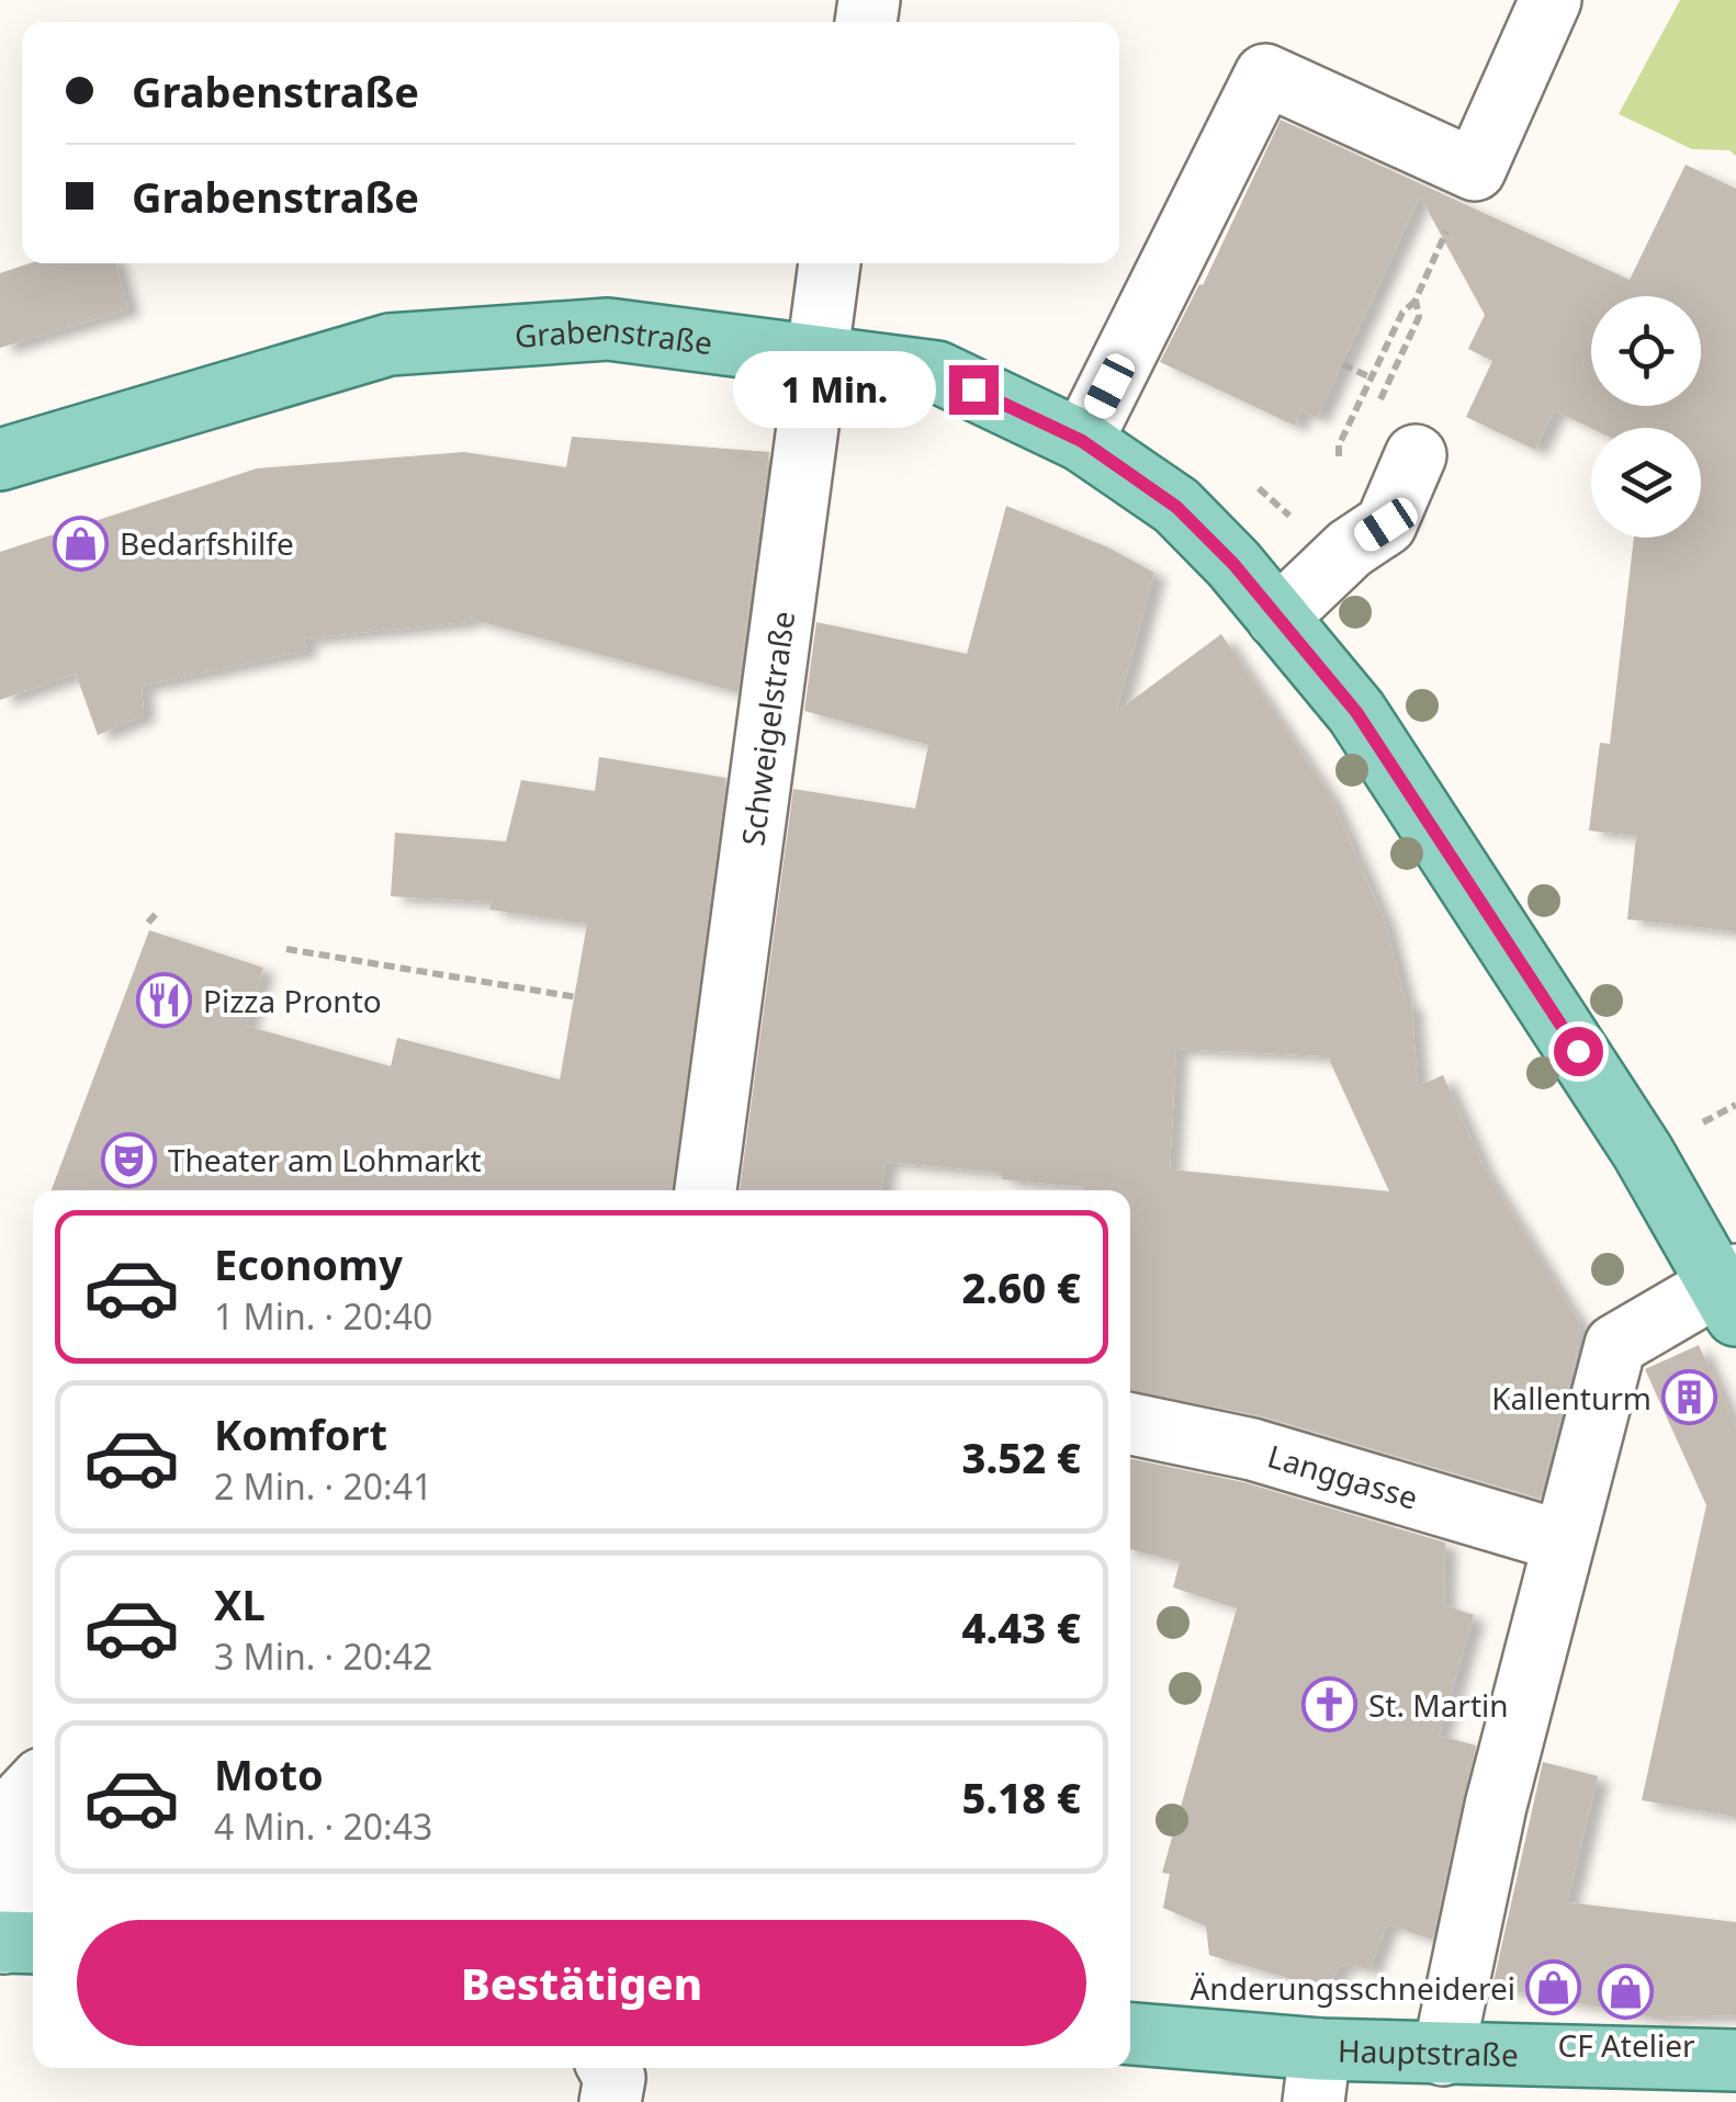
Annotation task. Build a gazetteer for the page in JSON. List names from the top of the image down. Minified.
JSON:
{"streets":{"main road":["Grabenstraße","Hauptstraße"],"street":["Schweigelstraße","Langgasse"]},"crossings":[["Grabenstraße","Schweigelstraße"]],"places":{"shop":["Bedarfshilfe","Änderungsschneiderei","CF Atelier"],"restaurant":["Pizza Pronto"],"theatre":["Theater am Lohmarkt"],"building":["Kallenturm"],"church":["St. Martin"]},"page":{"banner":["Grabenstraße","Grabenstraße"],"bubble":"1 Min.","list":[{"name":"Economy","note":"1 Min. · 20:40","value":"2.60 €"},{"name":"Komfort","note":"2 Min. · 20:41","value":"3.52 €"},{"name":"XL","note":"3 Min. · 20:42","value":"4.43 €"},{"name":"Moto","note":"4 Min. · 20:43","value":"5.18 €"}],"buttons":"Bestätigen"}}
